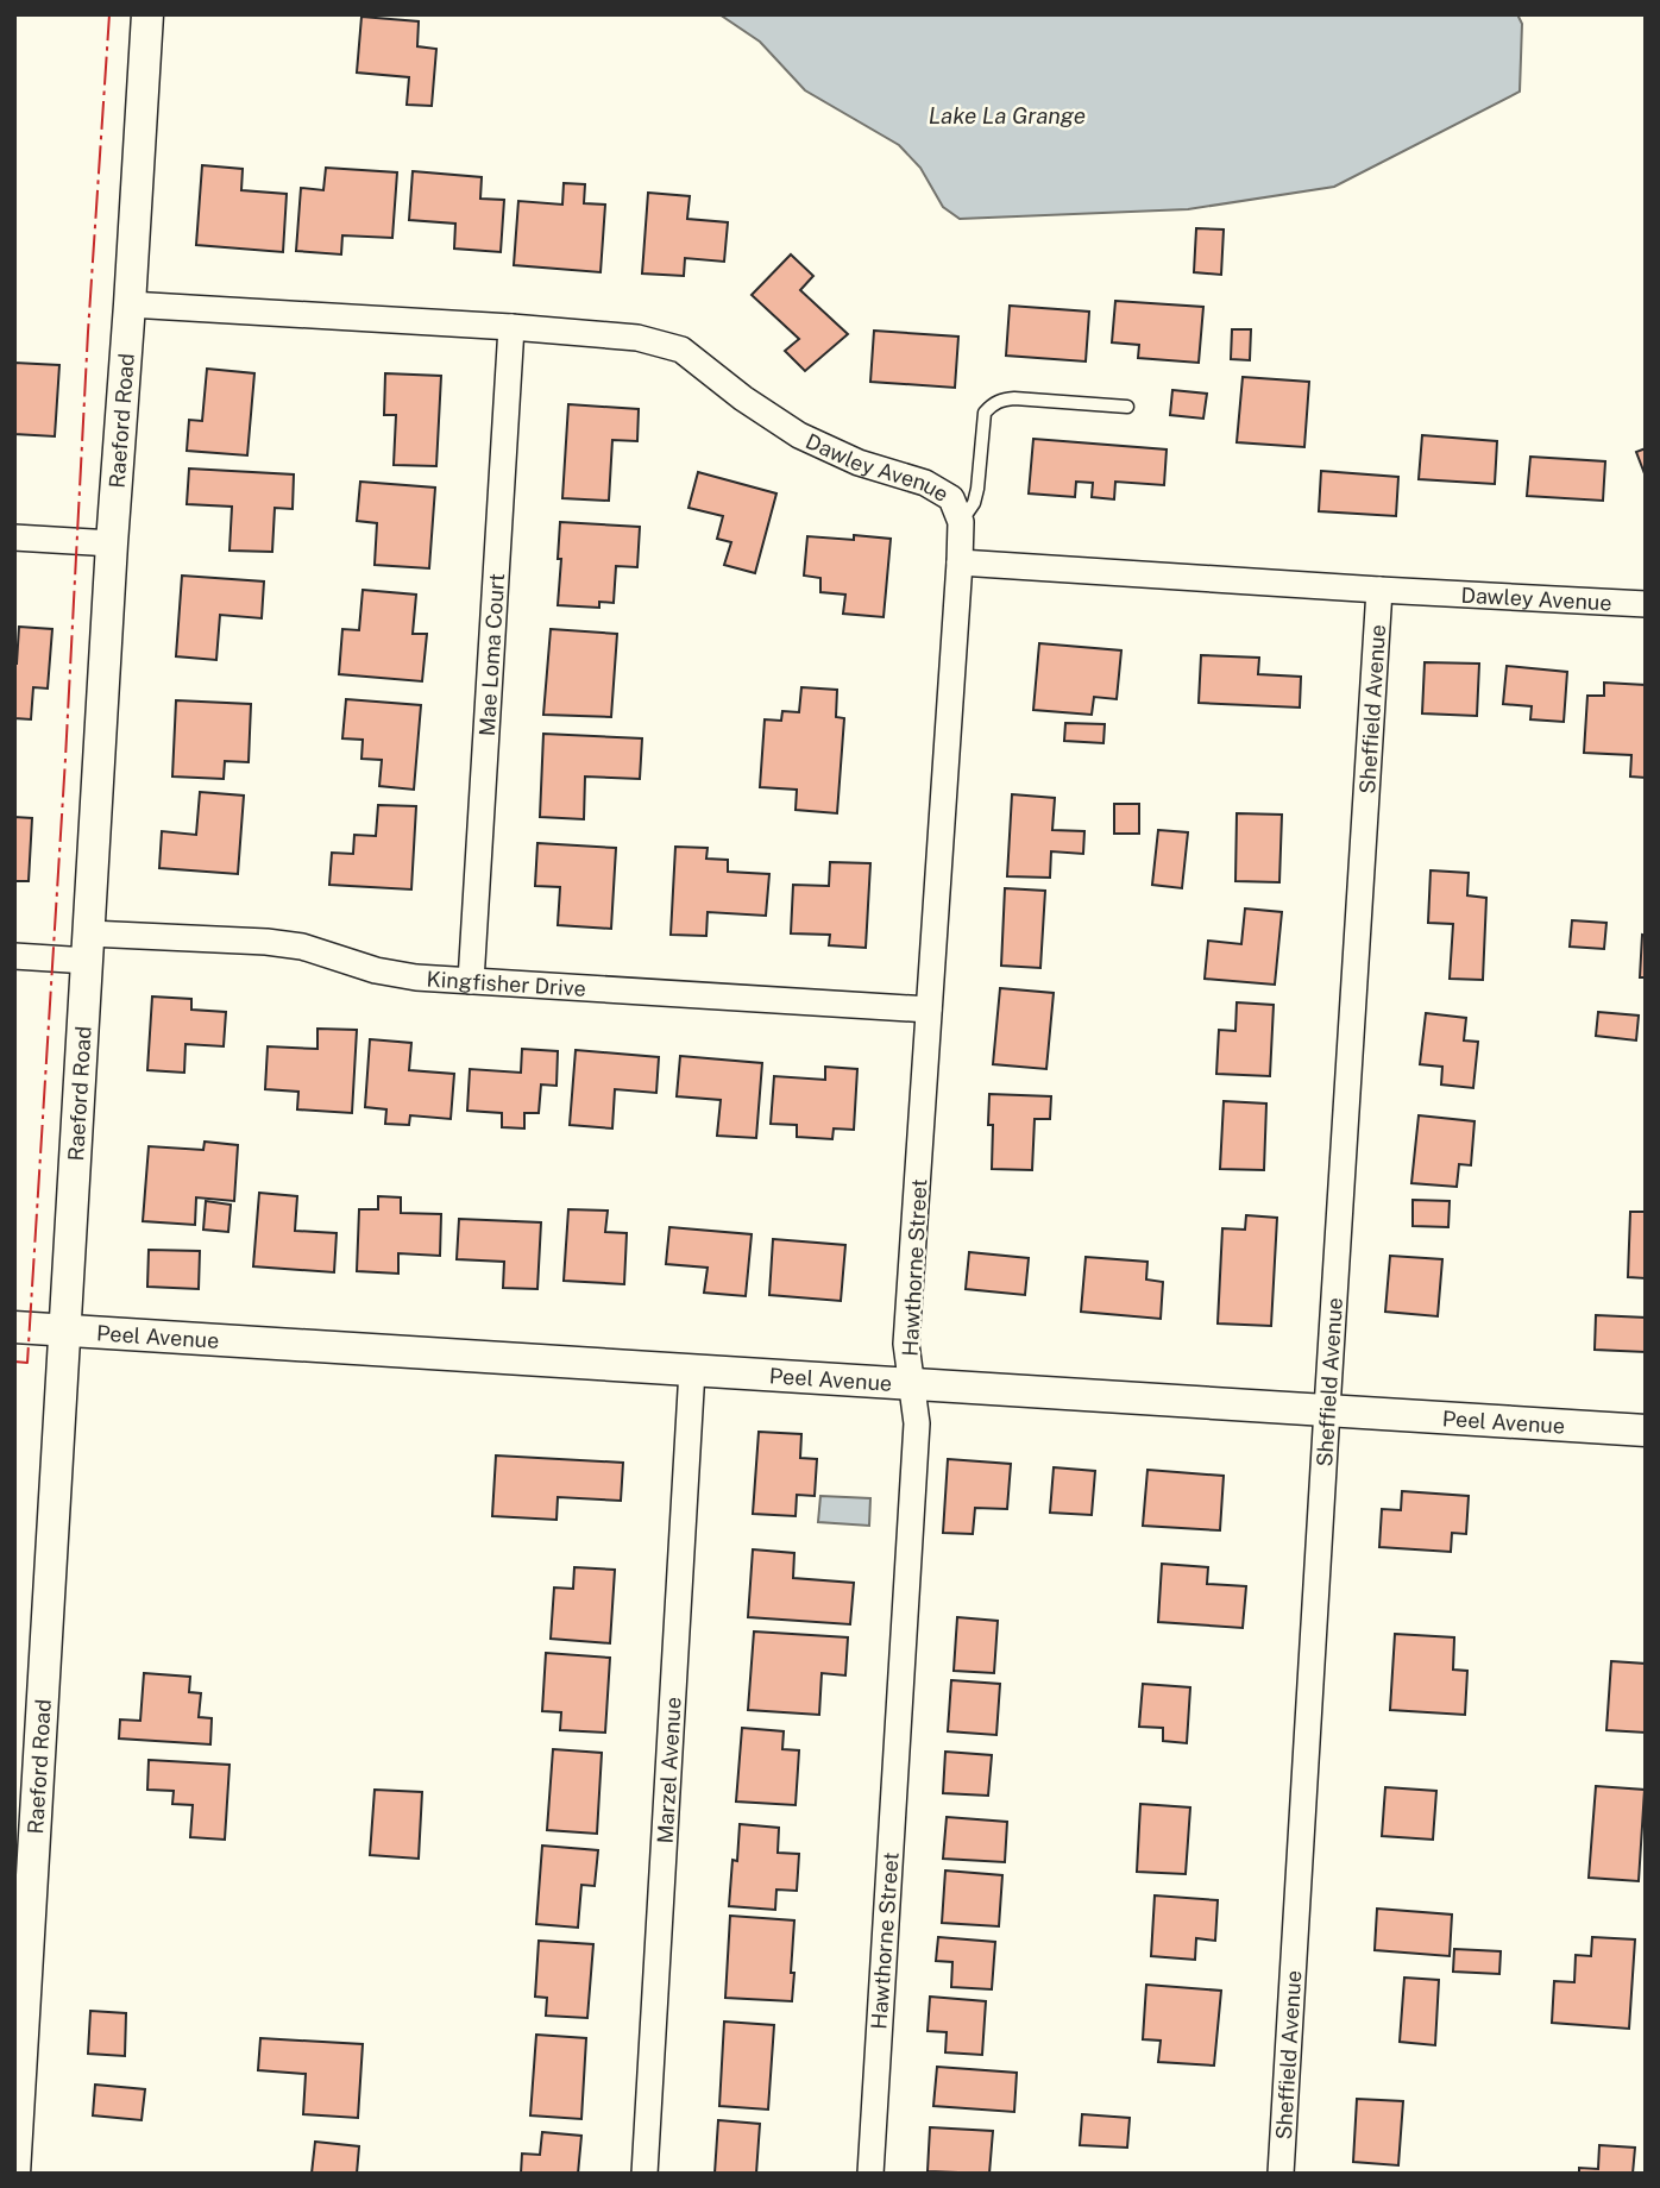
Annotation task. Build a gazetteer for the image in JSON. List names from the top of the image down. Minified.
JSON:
{"streets":{"street":["Raeford Road","Dawley Avenue","Mae Loma Court","Sheffield Avenue","Kingfisher Drive","Hawthorne Street","Peel Avenue","Marzel Avenue"]},"crossings":[["Raeford Road","Dawley Avenue"],["Raeford Road","Kingfisher Drive"],["Raeford Road","Peel Avenue"],["Dawley Avenue","Mae Loma Court"],["Dawley Avenue","Sheffield Avenue"],["Dawley Avenue","Hawthorne Street"],["Mae Loma Court","Kingfisher Drive"],["Sheffield Avenue","Peel Avenue"],["Kingfisher Drive","Hawthorne Street"],["Hawthorne Street","Peel Avenue"],["Peel Avenue","Marzel Avenue"]],"water":["Lake La Grange"]}
